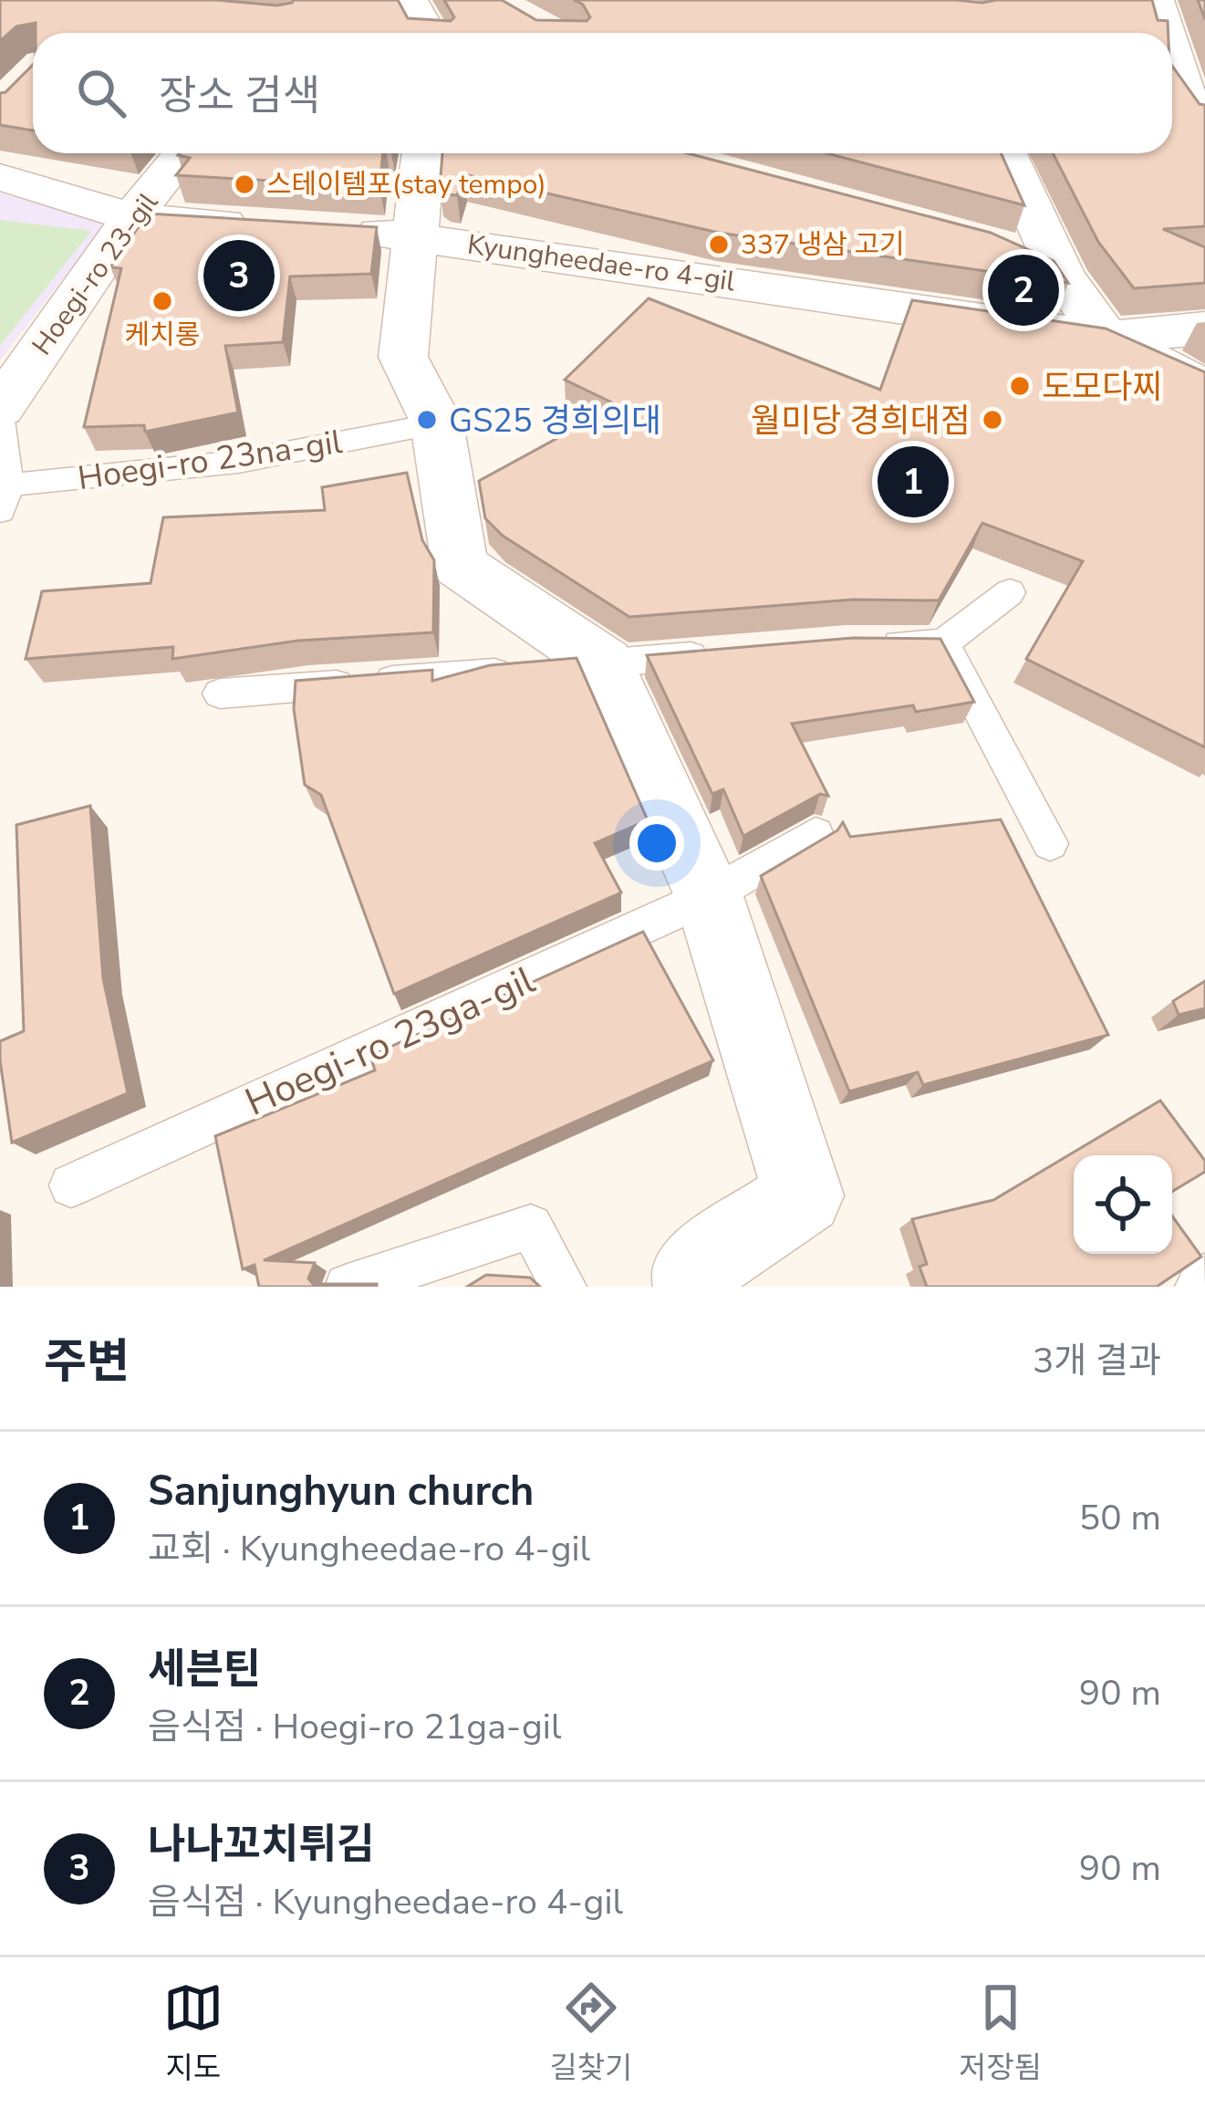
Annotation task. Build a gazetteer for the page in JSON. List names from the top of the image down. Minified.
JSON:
{"streets":{"street":["Kyungheedae-ro 4-gil","Hoegi-ro 23-gil"],"lane":["Hoegi-ro 23na-gil","Hoegi-ro 23ga-gil"]},"places":["스테이템포(stay tempo)","337 냉삼 고기","케치롱","도모다찌","GS25 경희의대","월미당 경희대점"],"page":{"search":"장소 검색","pins":["3","2","1"],"heading":["주변","3개 결과"],"list":[{"mark":"1","name":"Sanjunghyun church","note":"교회 · Kyungheedae-ro 4-gil","value":"50 m"},{"mark":"2","name":"세븐틴","note":"음식점 · Hoegi-ro 21ga-gil","value":"90 m"},{"mark":"3","name":"나나꼬치튀김","note":"음식점 · Kyungheedae-ro 4-gil","value":"90 m"}],"nav":["지도","길찾기","저장됨"]}}
